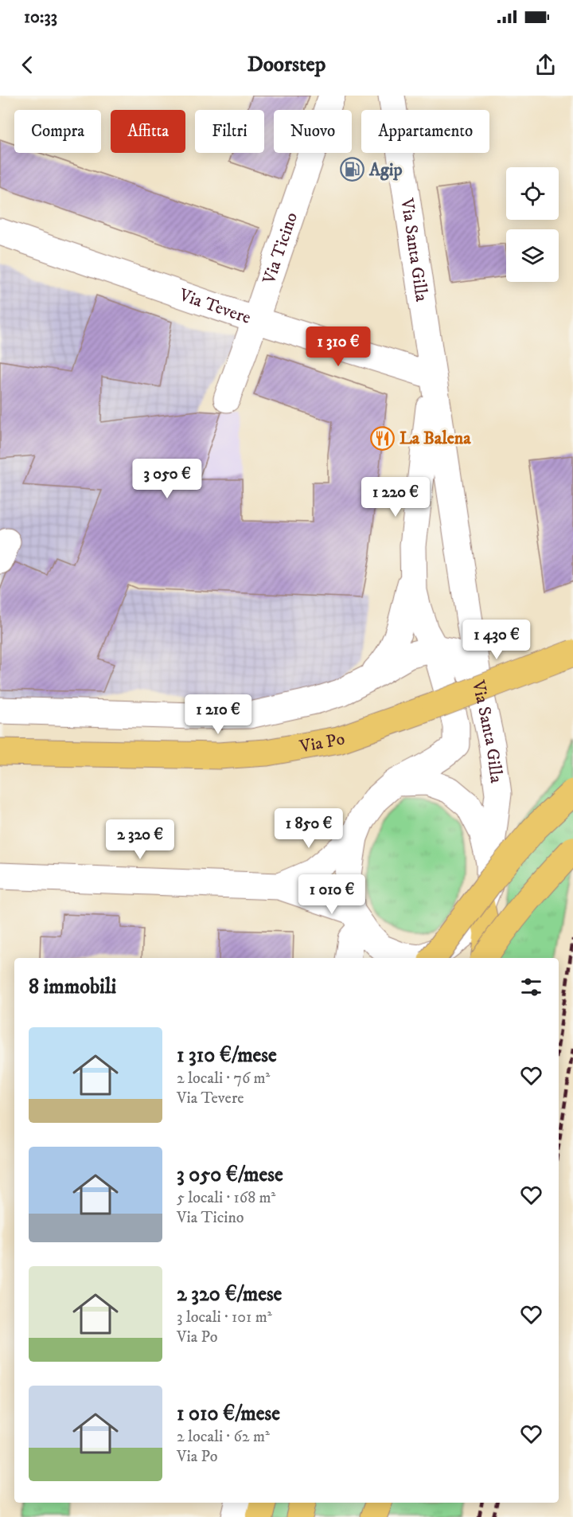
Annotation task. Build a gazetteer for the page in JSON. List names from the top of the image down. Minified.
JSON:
{"streets":{"main road":["Via Po"],"street":["Via Ticino","Via Santa Gilla","Via Tevere"]},"crossings":[["Via Ticino","Via Tevere"],["Via Santa Gilla","Via Tevere"]],"places":{"fuel station":["Agip"],"restaurant":["La Balena"]},"page":{"status":"10:33","header":"Doorstep","chip":["Compra","Affitta","Filtri","Nuovo","Appartamento"],"price":["1 310 €","3 050 €","1 220 €","1 430 €","1 210 €","1 850 €","2 320 €","1 010 €"],"heading":"8 immobili","list":[{"name":"1 310 €/mese","note":"2 locali · 76 m² · Via Tevere"},{"name":"3 050 €/mese","note":"5 locali · 168 m² · Via Ticino"},{"name":"2 320 €/mese","note":"3 locali · 101 m² · Via Po"},{"name":"1 010 €/mese","note":"2 locali · 62 m² · Via Po"}]}}
